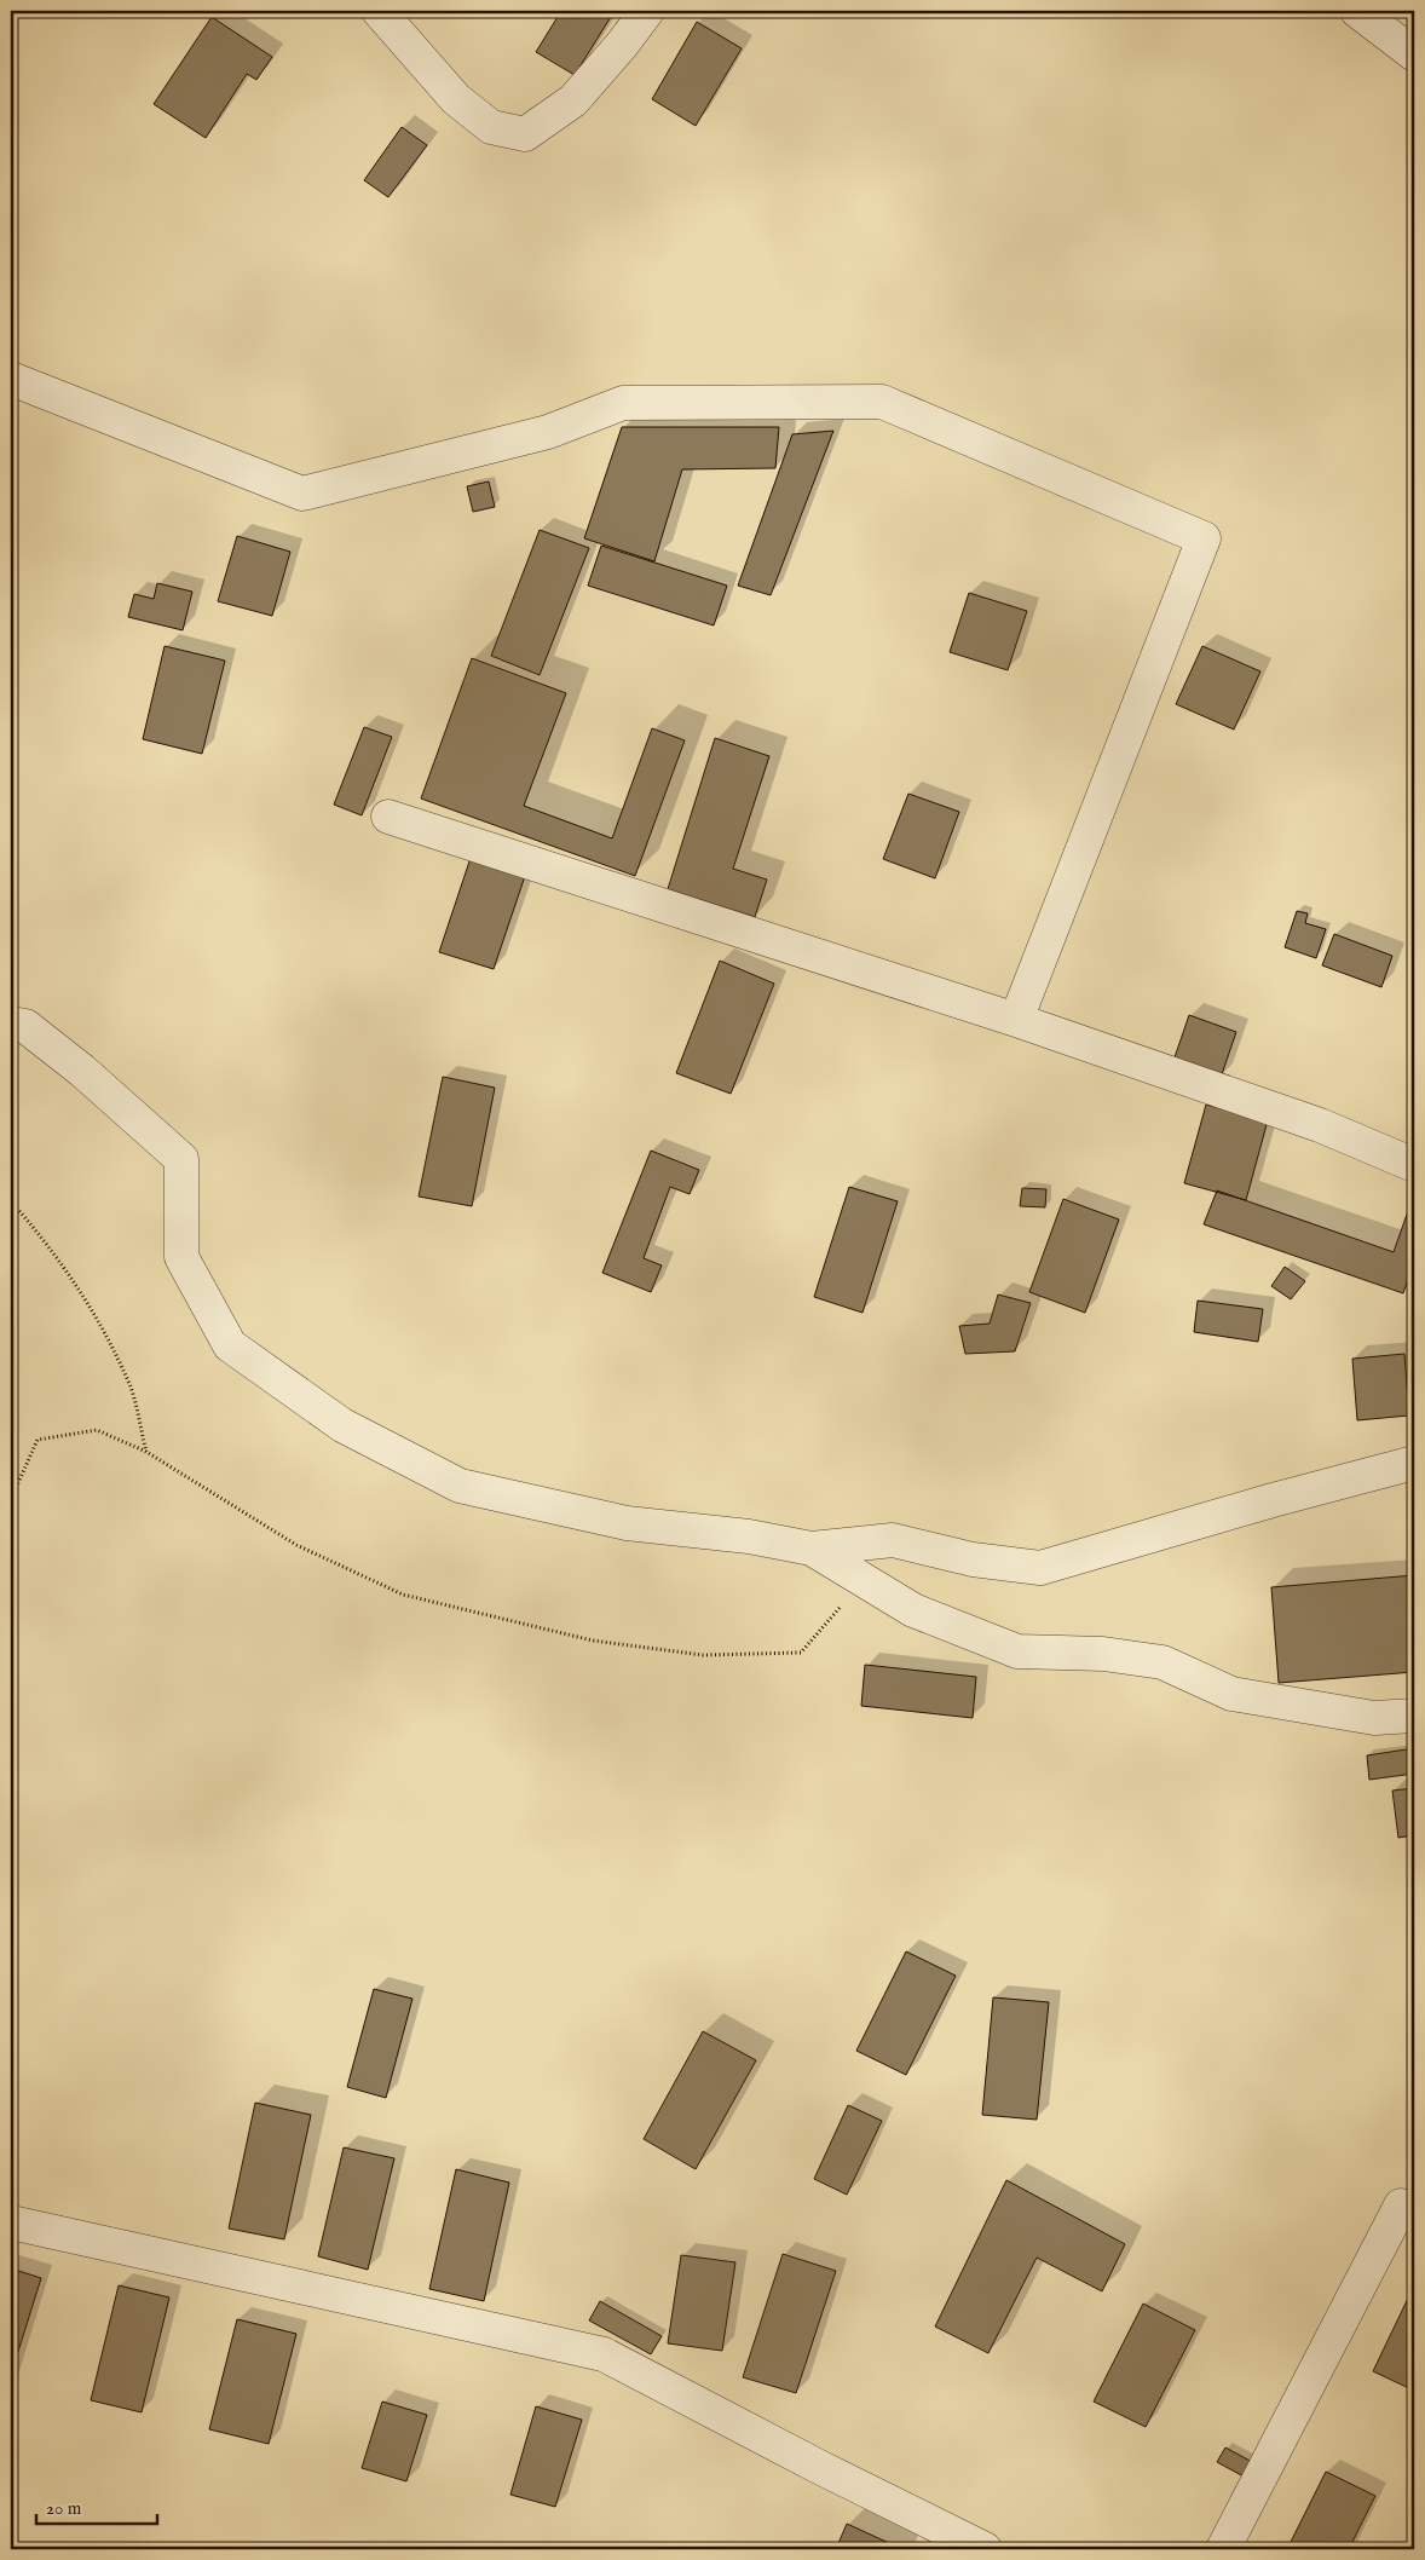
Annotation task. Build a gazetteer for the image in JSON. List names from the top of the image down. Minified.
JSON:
{"scale_bar":"20 m"}
